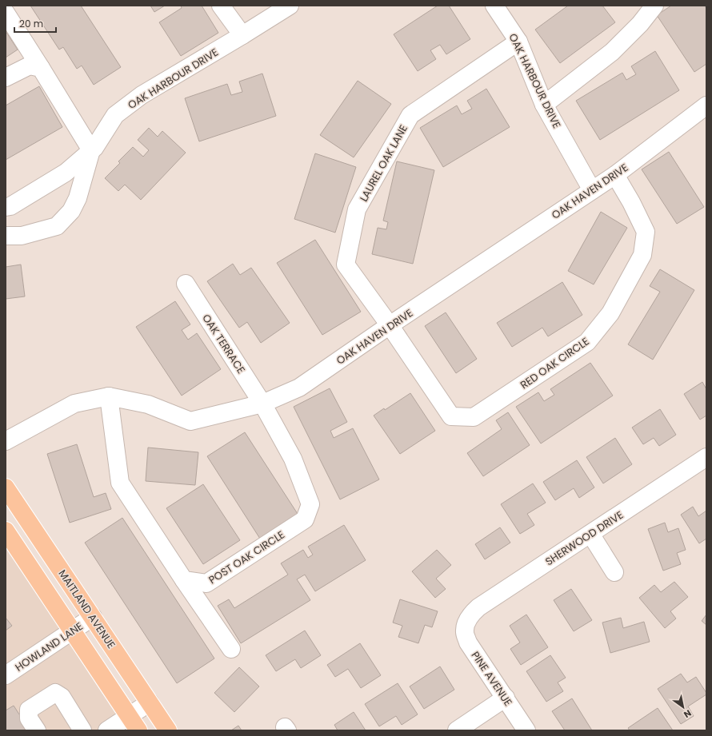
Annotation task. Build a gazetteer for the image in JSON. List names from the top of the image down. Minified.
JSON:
{"streets":{"main road":["MAITLAND AVENUE"],"street":["OAK HARBOUR DRIVE","LAUREL OAK LANE","OAK HAVEN DRIVE","OAK TERRACE","RED OAK CIRCLE","SHERWOOD DRIVE","POST OAK CIRCLE","HOWLAND LANE","PINE AVENUE"]},"crossings":[["OAK HARBOUR DRIVE","LAUREL OAK LANE"],["OAK HARBOUR DRIVE","OAK HAVEN DRIVE"],["LAUREL OAK LANE","OAK HAVEN DRIVE"],["LAUREL OAK LANE","RED OAK CIRCLE"],["OAK HAVEN DRIVE","OAK TERRACE"],["OAK HAVEN DRIVE","RED OAK CIRCLE"],["OAK HAVEN DRIVE","POST OAK CIRCLE"],["OAK TERRACE","POST OAK CIRCLE"],["SHERWOOD DRIVE","PINE AVENUE"],["MAITLAND AVENUE","HOWLAND LANE"]],"scale_bar":"20 m","north":"bottom right"}
